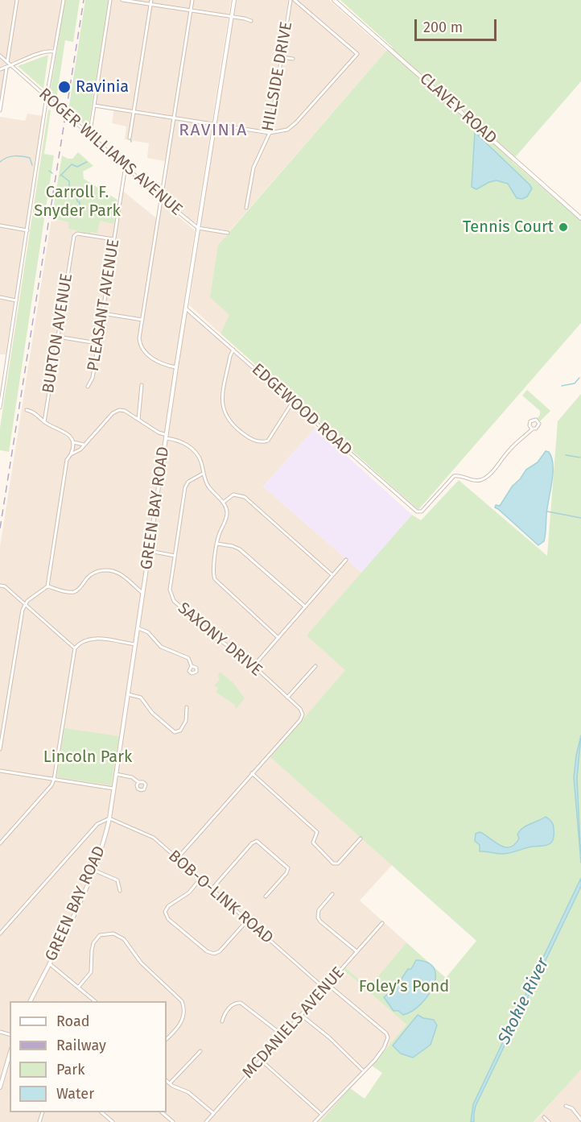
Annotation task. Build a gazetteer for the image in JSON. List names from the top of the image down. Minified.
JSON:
{"streets":{"main road":["CLAVEY ROAD","GREEN BAY ROAD"],"street":["HILLSIDE DRIVE","ROGER WILLIAMS AVENUE","PLEASANT AVENUE","BURTON AVENUE","EDGEWOOD ROAD","SAXONY DRIVE","BOB-O-LINK ROAD","MCDANIELS AVENUE"]},"crossings":[["ROGER WILLIAMS AVENUE","PLEASANT AVENUE"],["ROGER WILLIAMS AVENUE","GREEN BAY ROAD"],["PLEASANT AVENUE","BURTON AVENUE"],["EDGEWOOD ROAD","GREEN BAY ROAD"],["GREEN BAY ROAD","BOB-O-LINK ROAD"],["BOB-O-LINK ROAD","MCDANIELS AVENUE"]],"districts":["RAVINIA"],"water":["Skokie River"],"parks":["Carroll F. Snyder Park","Lincoln Park","Foley’s Pond"],"places":["Ravinia","Tennis Court"],"legend":["Road","Railway","Park","Water"],"scale_bar":"200 m"}
